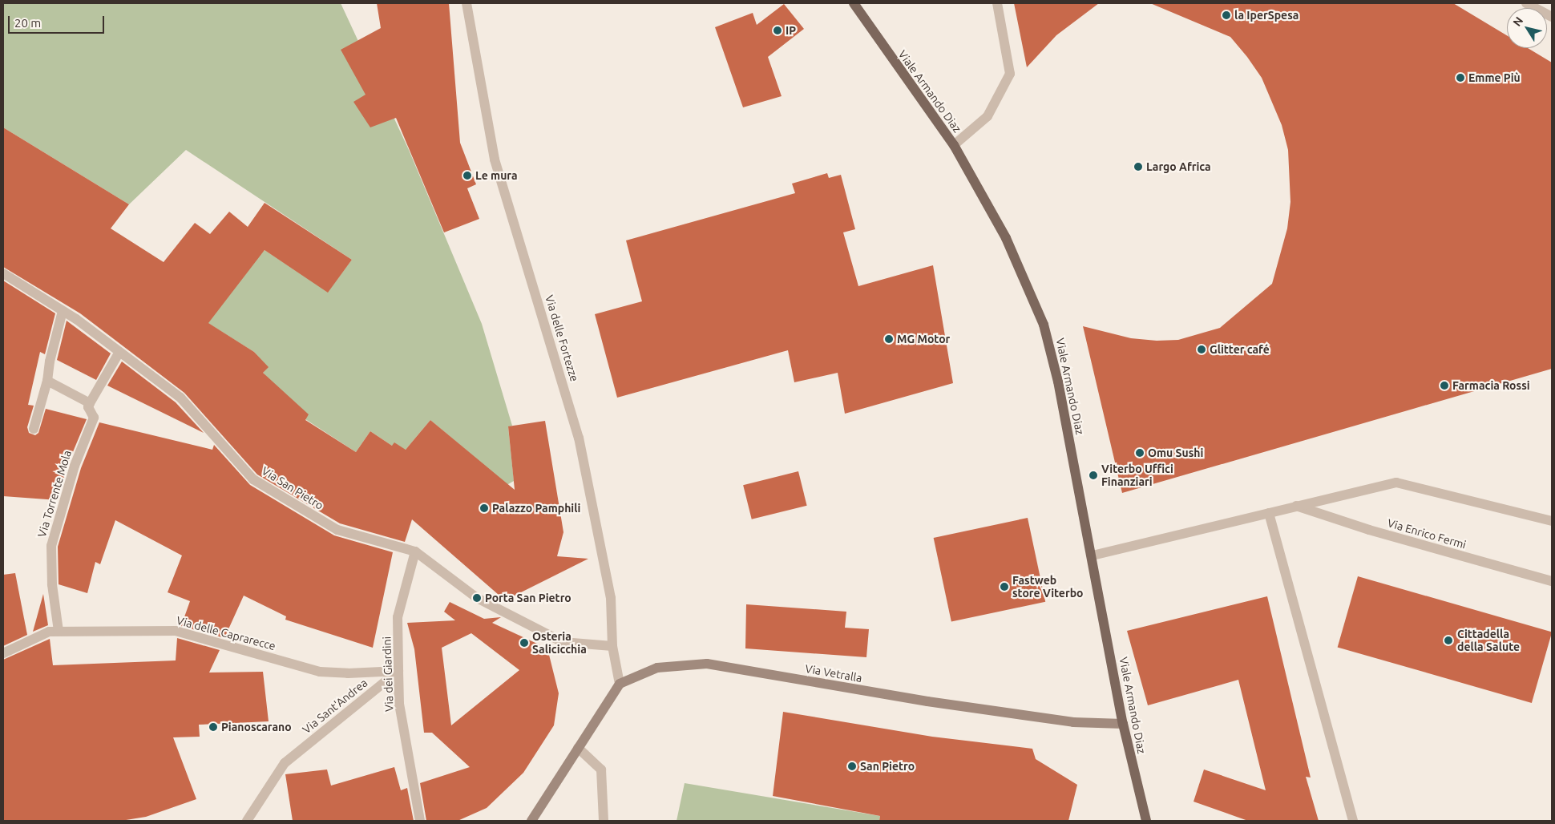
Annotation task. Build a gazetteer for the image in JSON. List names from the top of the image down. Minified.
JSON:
{"streets":{"main road":["Viale Armando Diaz","Via Vetralla"],"street":["Via delle Fortezze","Via San Pietro","Via Torrente Mola","Via Enrico Fermi","Via delle Caprarecce","Via dei Giardini","Via Sant'Andrea"]},"crossings":[["Viale Armando Diaz","Via Vetralla"],["Via delle Fortezze","Via San Pietro"],["Via delle Fortezze","Via Vetralla"],["Via San Pietro","Via dei Giardini"],["Via Torrente Mola","Via delle Caprarecce"],["Via delle Caprarecce","Via dei Giardini"],["Via delle Caprarecce","Via Sant'Andrea"],["Via dei Giardini","Via Sant'Andrea"]],"places":["la IperSpesa","IP","Emme Più","Largo Africa","Le mura","MG Motor","Glitter café","Farmacia Rossi","Omu Sushi","Viterbo Uffici Finanziari","Palazzo Pamphili","Fastweb store Viterbo","Porta San Pietro","Cittadella della Salute","Osteria Salicicchia","Pianoscarano","San Pietro"],"scale_bar":"20 m","north":"top left"}
